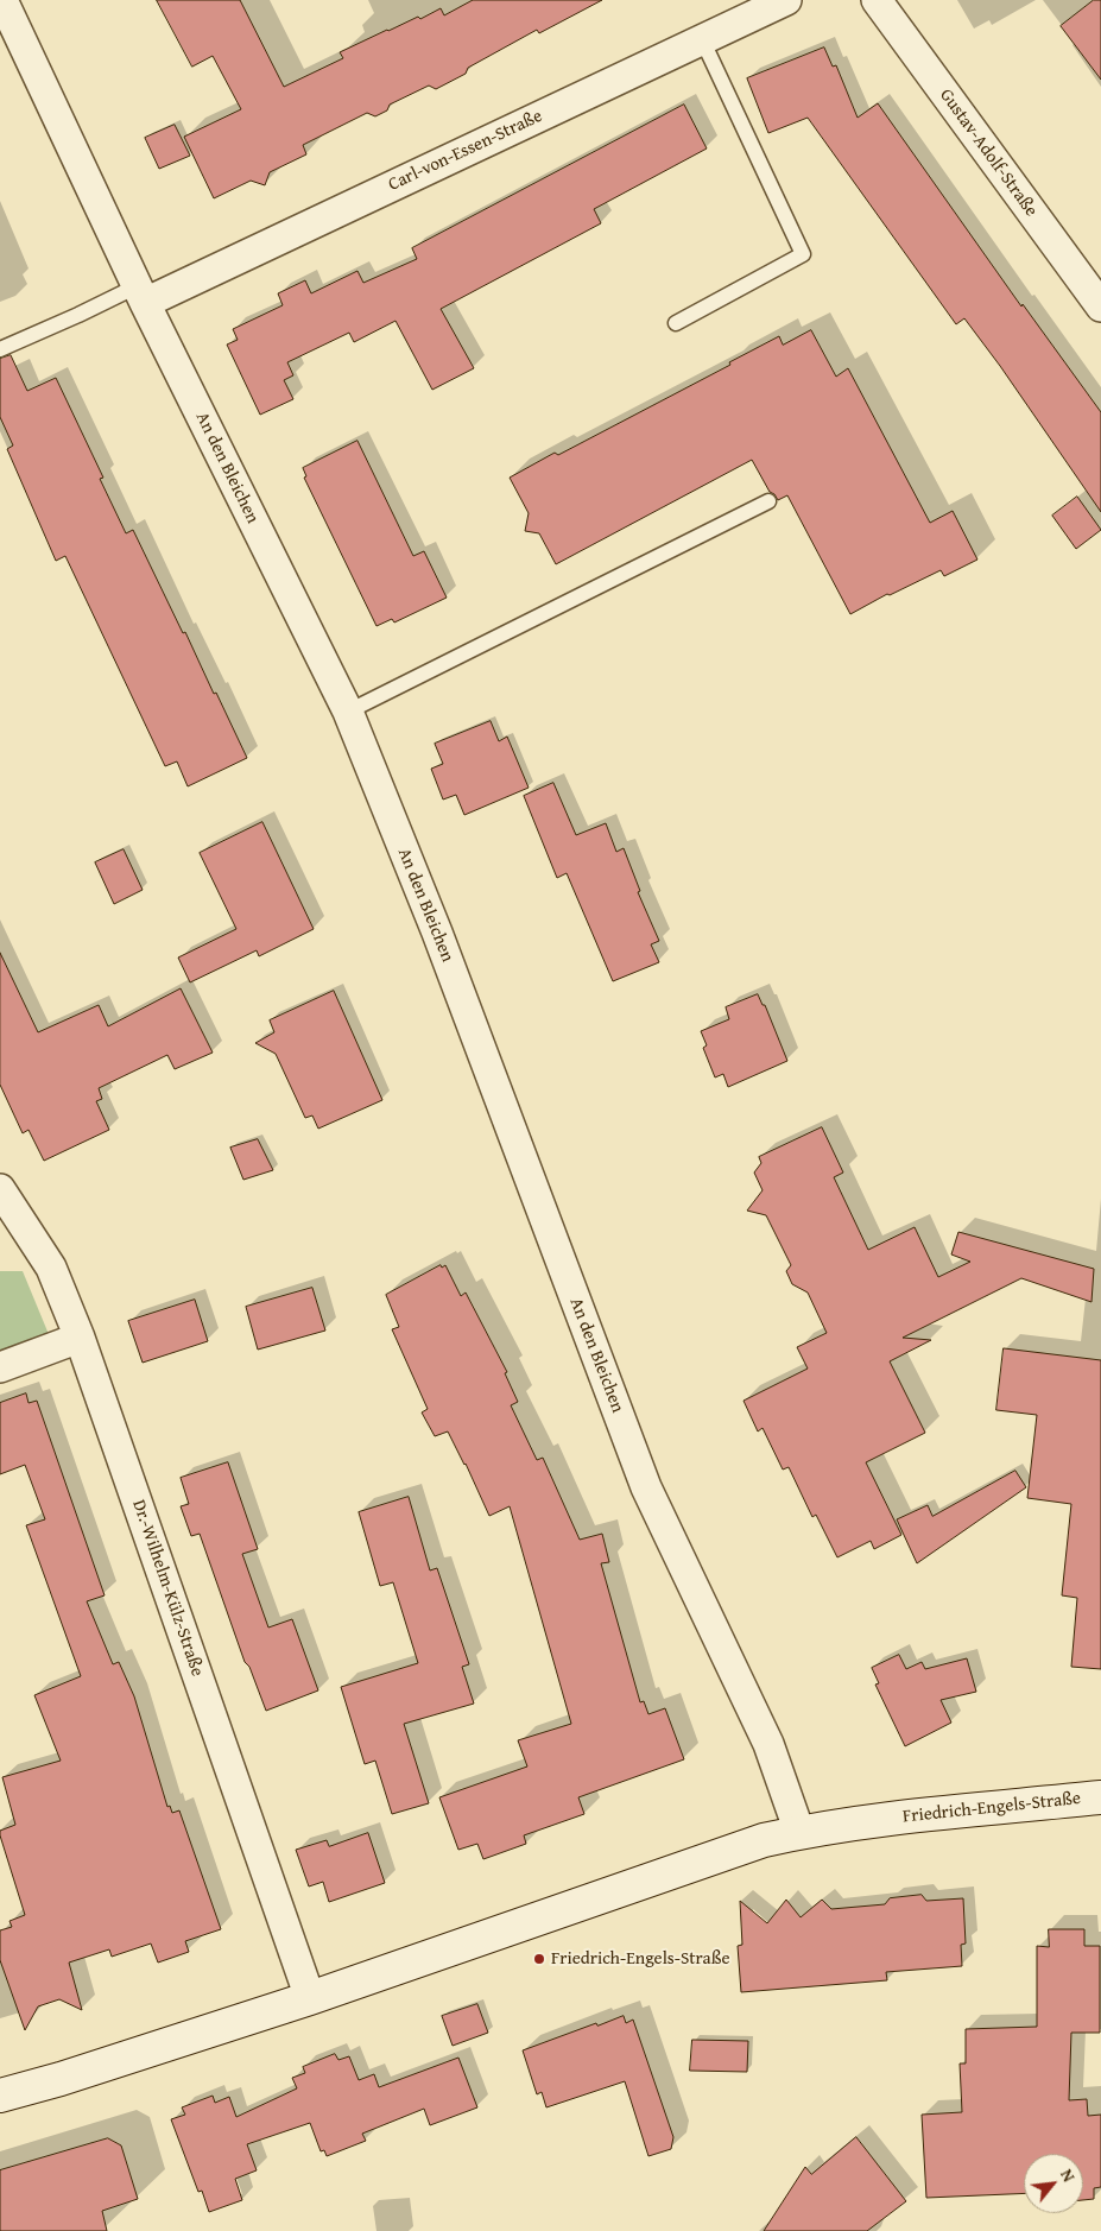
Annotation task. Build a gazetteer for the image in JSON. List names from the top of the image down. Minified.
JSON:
{"streets":{"main road":["Friedrich-Engels-Straße"],"street":["Carl-von-Essen-Straße","Gustav-Adolf-Straße","An den Bleichen","Dr.-Wilhelm-Külz-Straße"]},"crossings":[["Carl-von-Essen-Straße","An den Bleichen"],["An den Bleichen","Friedrich-Engels-Straße"],["Dr.-Wilhelm-Külz-Straße","Friedrich-Engels-Straße"]],"places":["Friedrich-Engels-Straße"],"north":"top right"}
